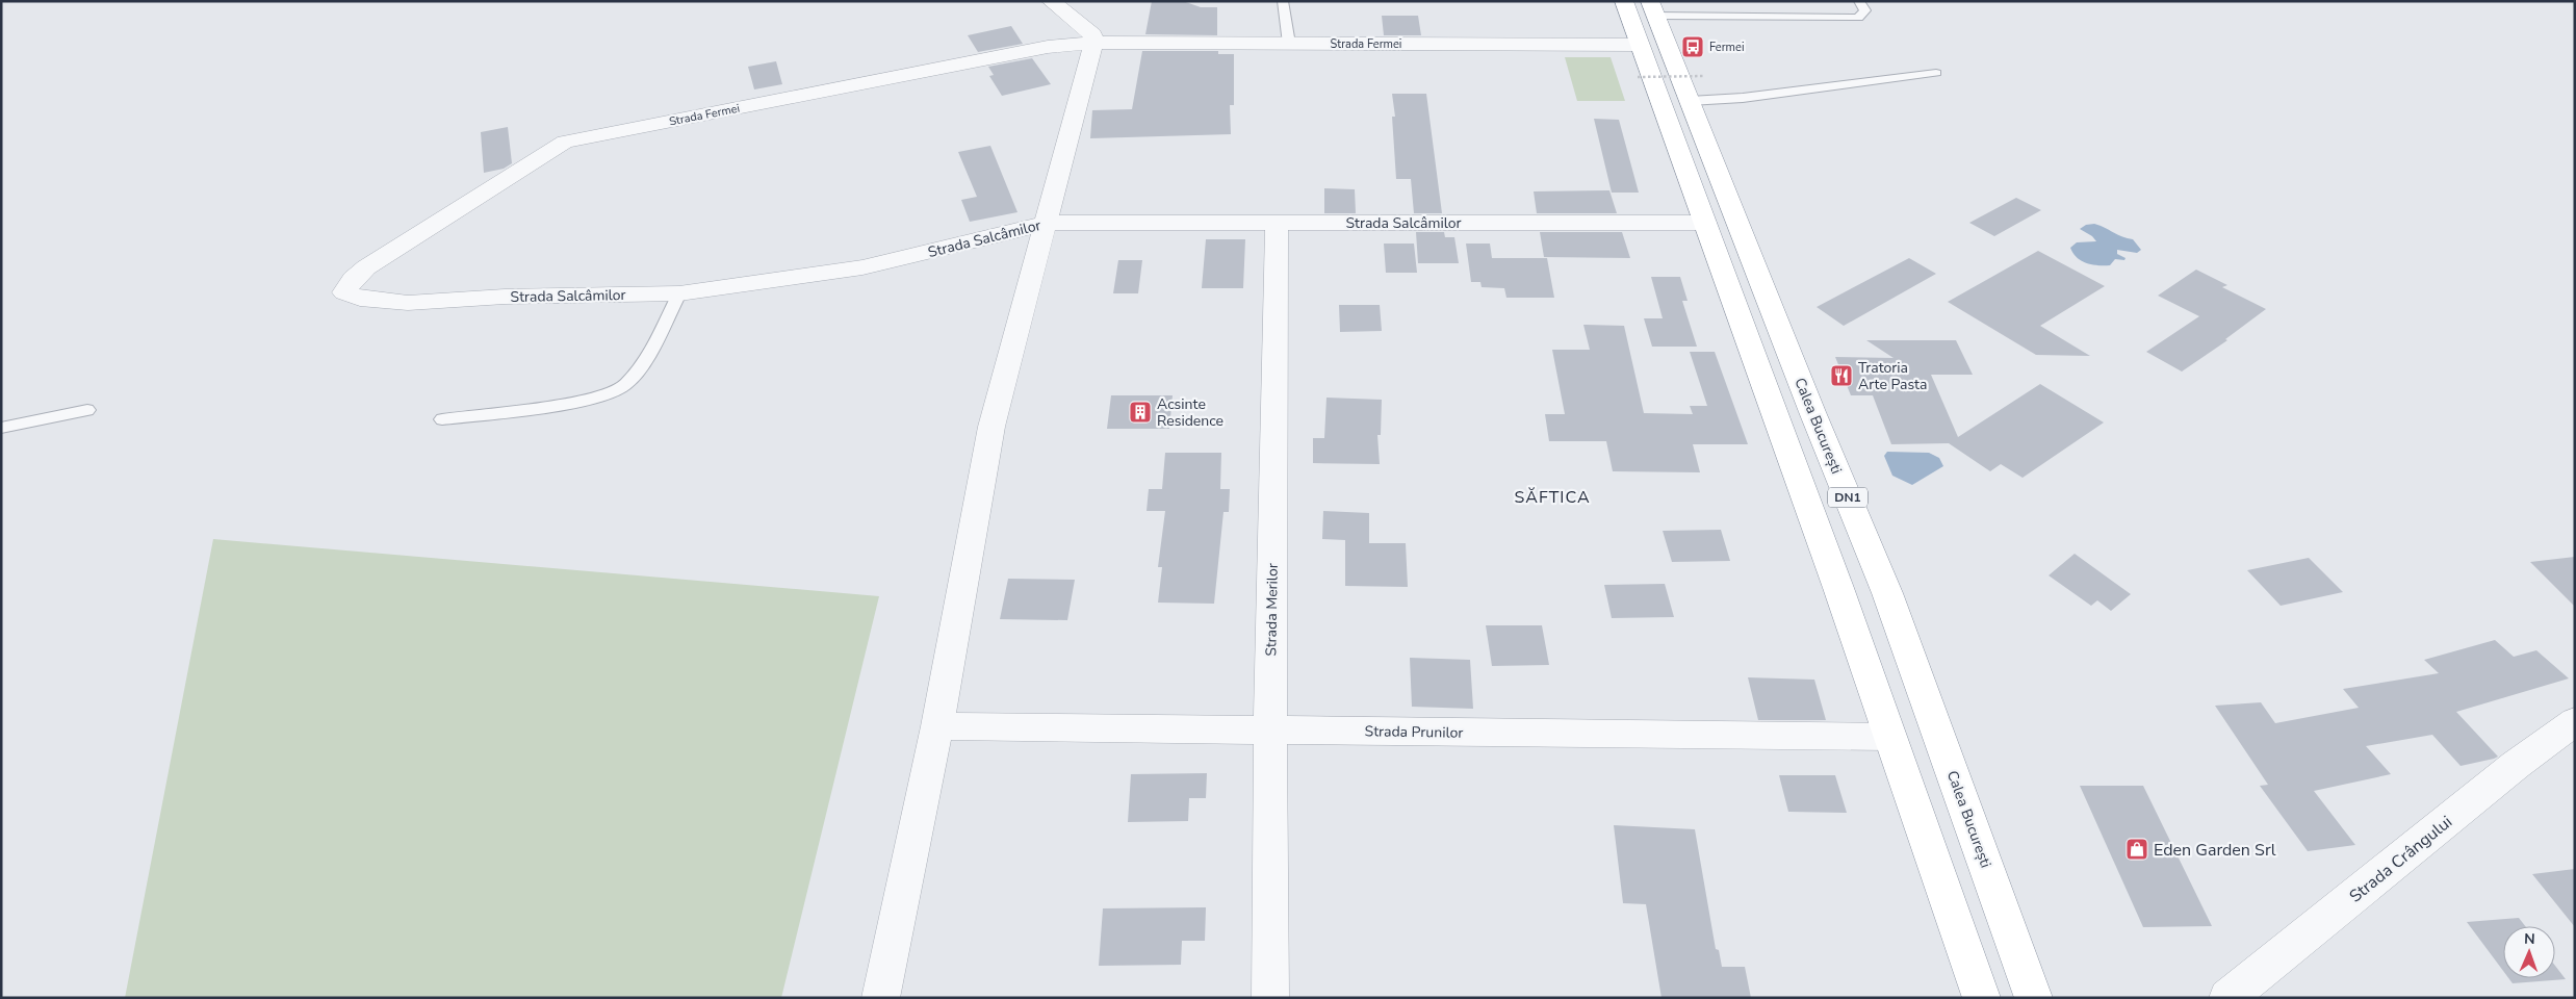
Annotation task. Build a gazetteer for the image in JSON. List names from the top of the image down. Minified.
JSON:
{"streets":{"highway":["Calea București","DN1"],"street":["Strada Fermei","Strada Salcâmilor","Strada Merilor","Strada Prunilor","Strada Crângului"]},"crossings":[["Strada Fermei","Strada Salcâmilor"],["Strada Fermei","DN1"],["Strada Salcâmilor","DN1"],["Strada Salcâmilor","Strada Merilor"],["DN1","Strada Prunilor"],["Strada Merilor","Strada Prunilor"]],"districts":["SĂFTICA"],"places":{"bus stop":["Fermei"],"restaurant":["Tratoria Arte Pasta"],"building":["Acsinte Residence"],"shop":["Eden Garden Srl"]},"north":"top"}
